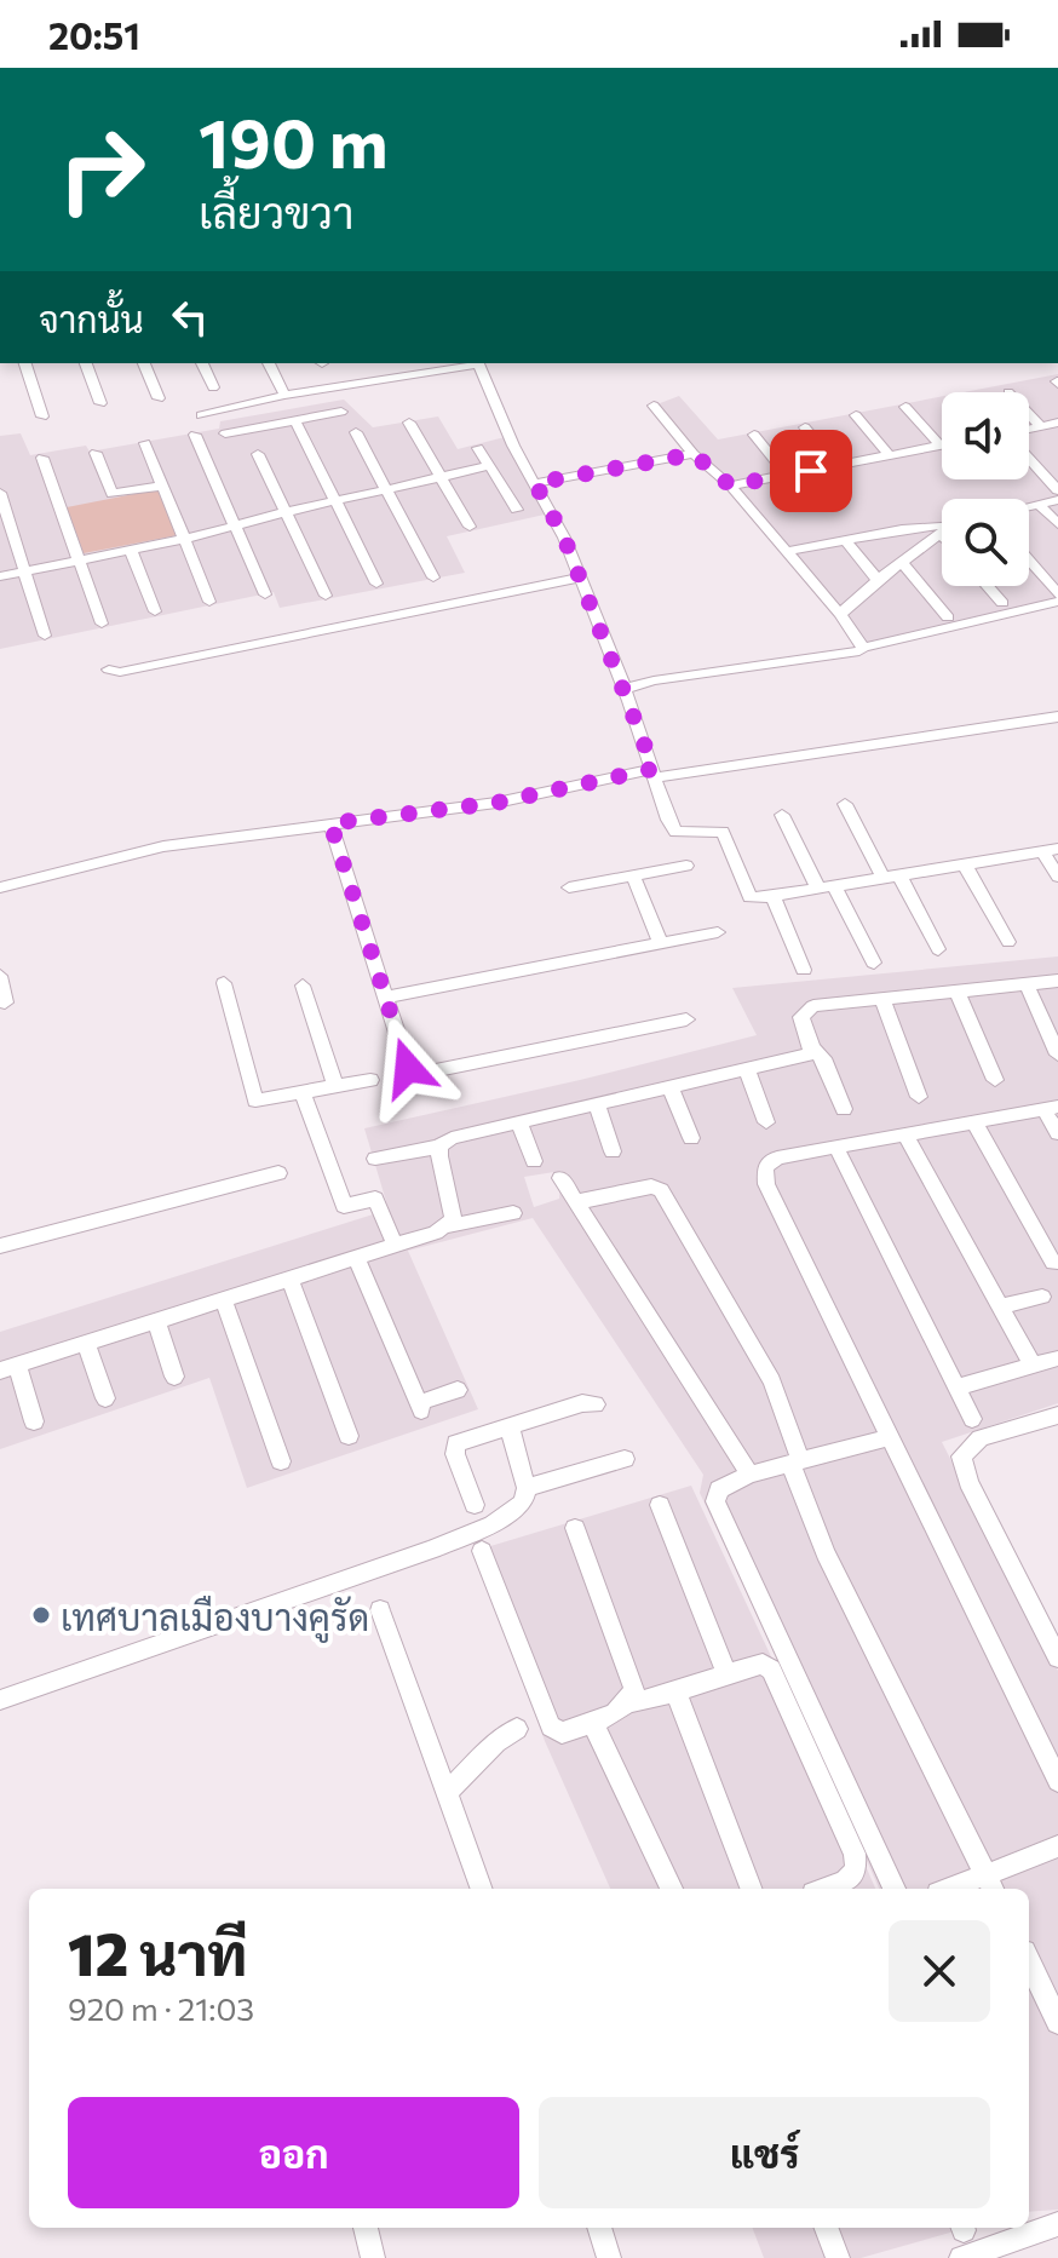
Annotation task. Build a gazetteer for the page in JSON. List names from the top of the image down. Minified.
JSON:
{"places":["เทศบาลเมืองบางคูรัด"],"page":{"status":"20:51","turn":["190 m","เลี้ยวขวา"],"then":"จากนั้น","heading":["12 นาที","920 m · 21:03"],"buttons":["ออก","แชร์"]}}
